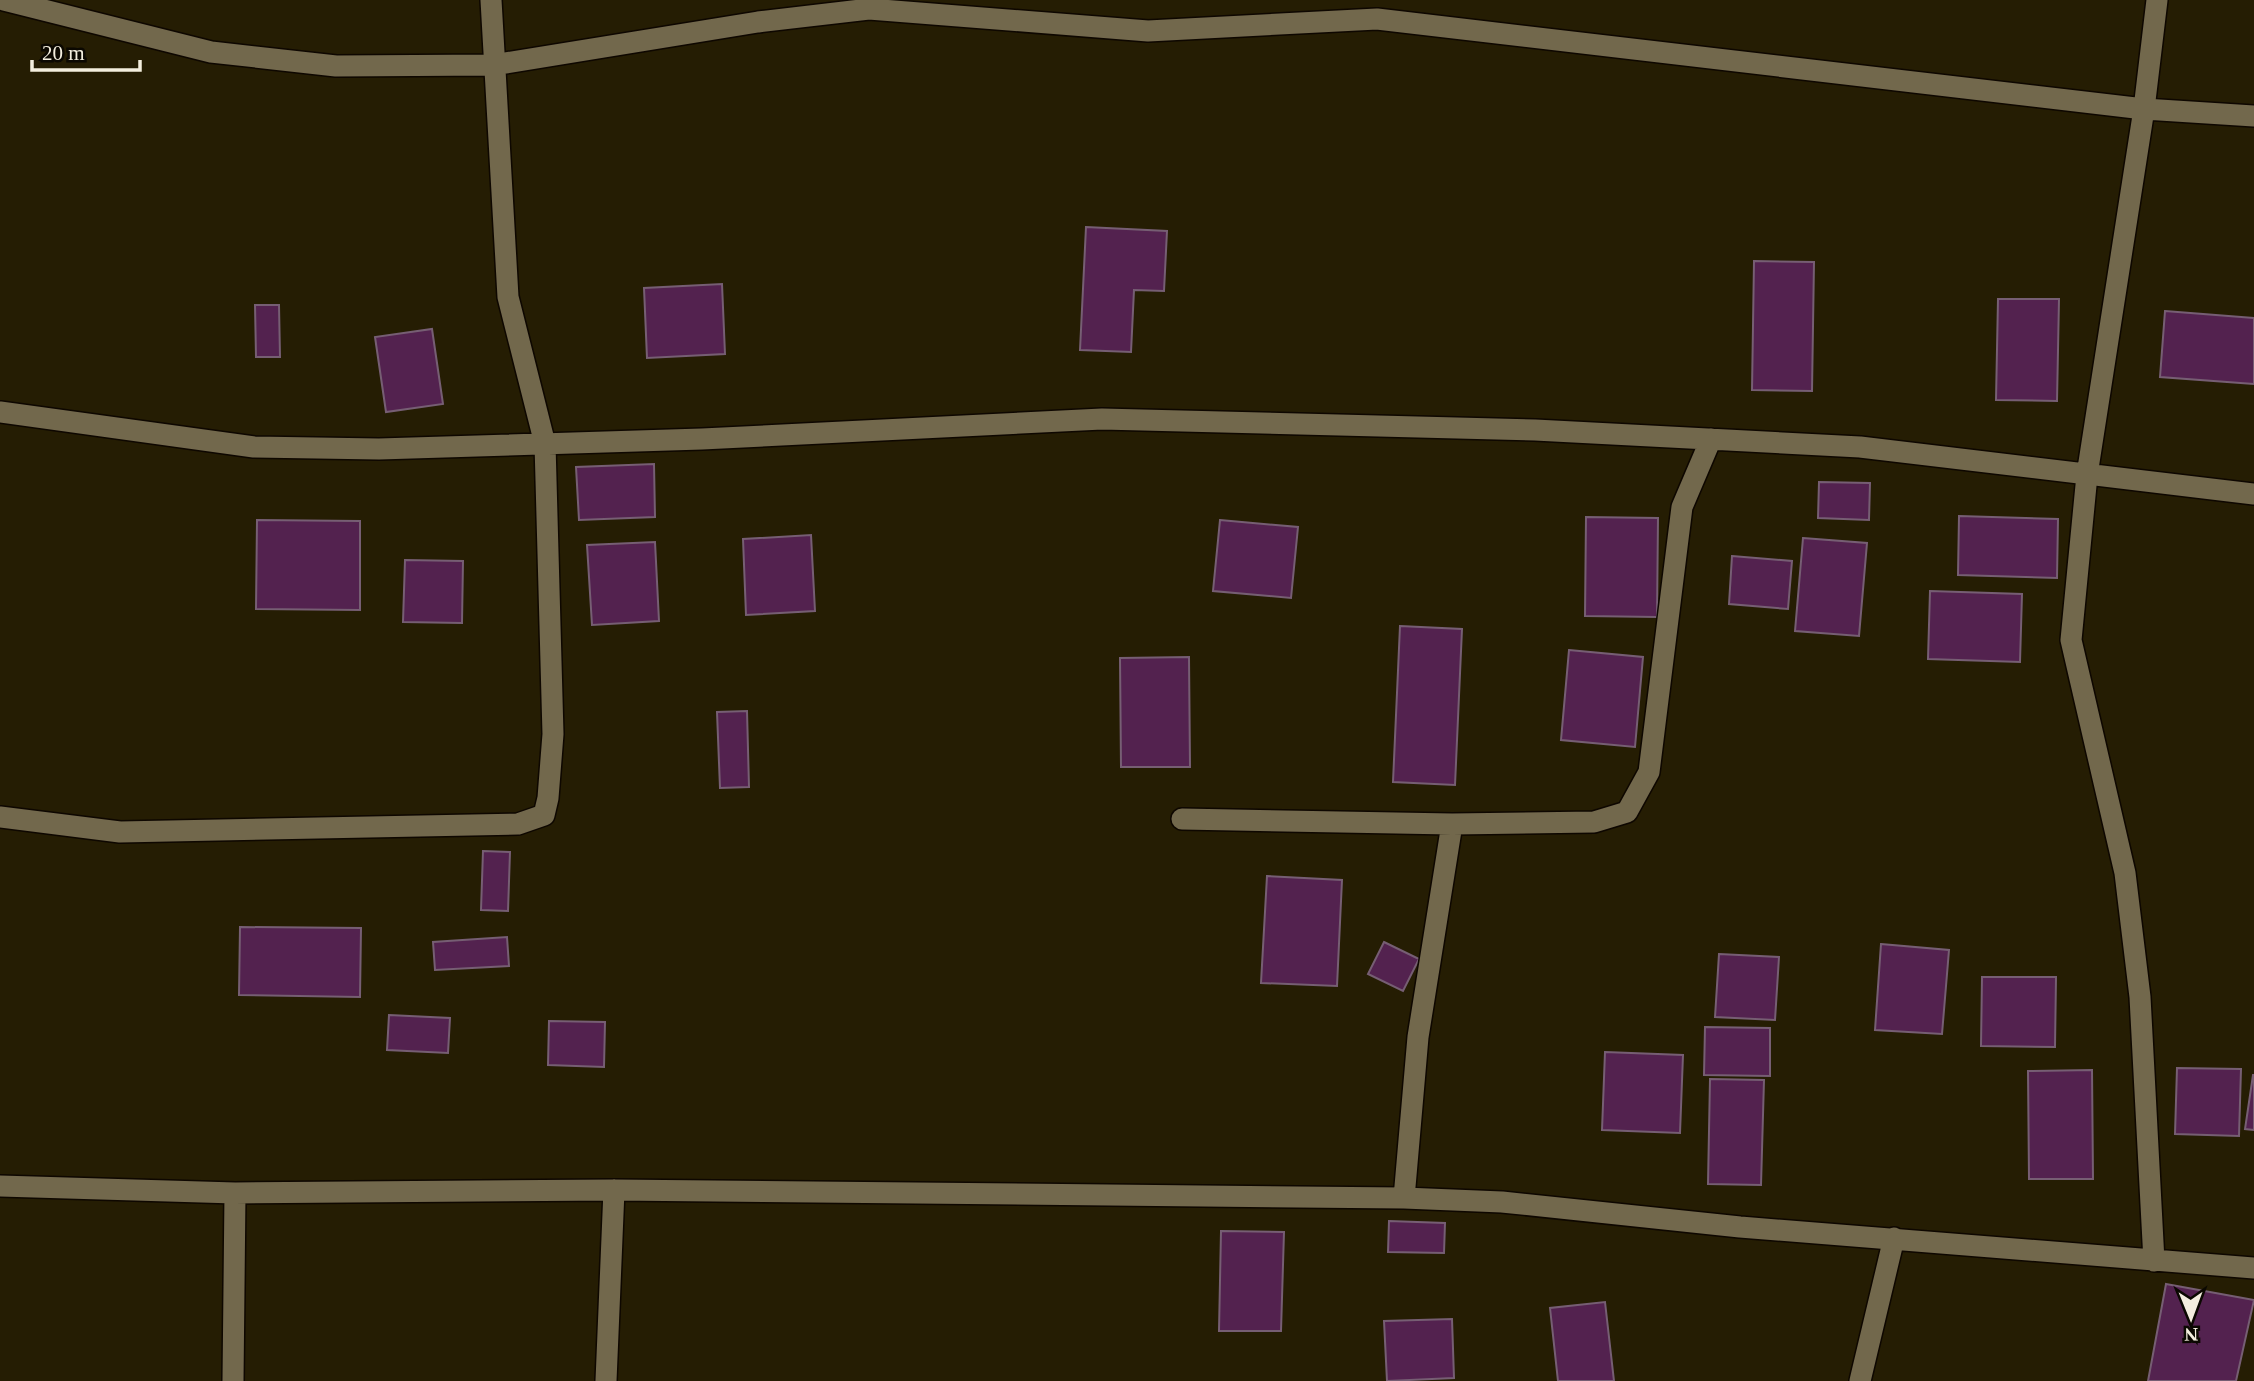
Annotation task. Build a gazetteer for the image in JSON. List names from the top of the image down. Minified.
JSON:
{"scale_bar":"20 m","north":"bottom"}
